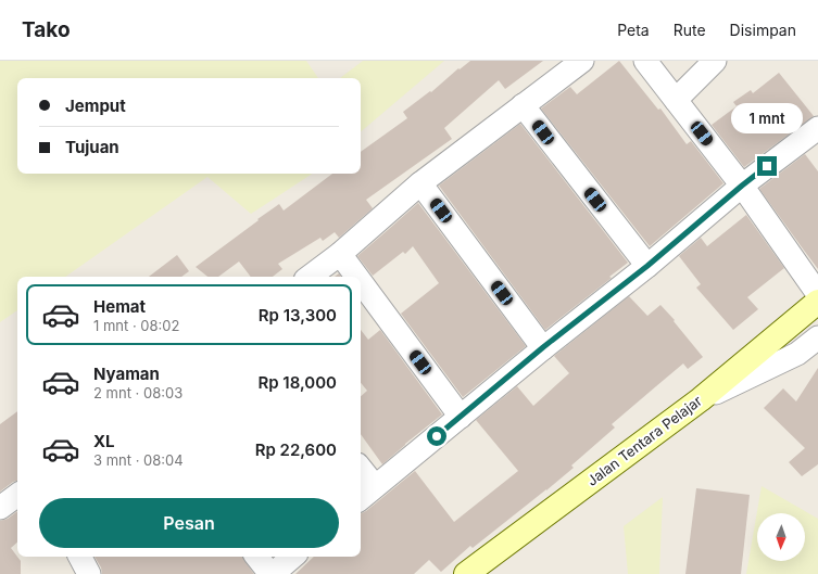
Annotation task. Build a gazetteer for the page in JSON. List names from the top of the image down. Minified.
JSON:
{"streets":{"main road":["Jalan Tentara Pelajar"]},"north":"bottom","page":{"header":"Tako","nav":["Peta","Rute","Disimpan"],"banner":["Jemput","Tujuan"],"bubble":"1 mnt","list":[{"name":"Hemat","note":"1 mnt · 08:02","value":"Rp 13,300"},{"name":"Nyaman","note":"2 mnt · 08:03","value":"Rp 18,000"},{"name":"XL","note":"3 mnt · 08:04","value":"Rp 22,600"}],"buttons":"Pesan"}}
